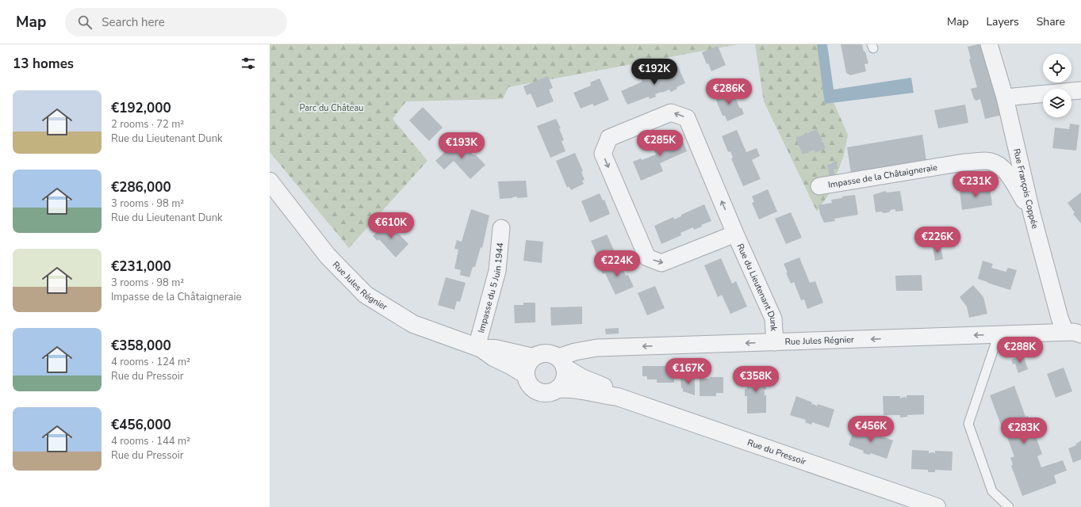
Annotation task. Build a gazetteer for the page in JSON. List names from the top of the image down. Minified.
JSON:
{"streets":{"street":["Impasse de la Châtaigneraie","Rue François Coppée","Rue Jules Régnier","Impasse du 5 Juin 1944","Rue du Lieutenant Dunk","Rue du Pressoir"]},"crossings":[["Impasse de la Châtaigneraie","Rue François Coppée"],["Rue François Coppée","Rue Jules Régnier"],["Rue Jules Régnier","Impasse du 5 Juin 1944"],["Rue Jules Régnier","Rue du Lieutenant Dunk"],["Rue Jules Régnier","Rue du Pressoir"]],"one_way":["Rue Jules Régnier"],"parks":["Parc du Château"],"page":{"header":"Map","search":"Search here","nav":["Map","Layers","Share"],"heading":"13 homes","price":["€192K","€286K","€285K","€193K","€231K","€610K","€226K","€224K","€288K","€167K","€358K","€456K","€283K"],"list":[{"name":"€192,000","note":"2 rooms · 72 m² · Rue du Lieutenant Dunk"},{"name":"€286,000","note":"3 rooms · 98 m² · Rue du Lieutenant Dunk"},{"name":"€231,000","note":"3 rooms · 98 m² · Impasse de la Châtaigneraie"},{"name":"€358,000","note":"4 rooms · 124 m² · Rue du Pressoir"},{"name":"€456,000","note":"4 rooms · 144 m² · Rue du Pressoir"}]}}
